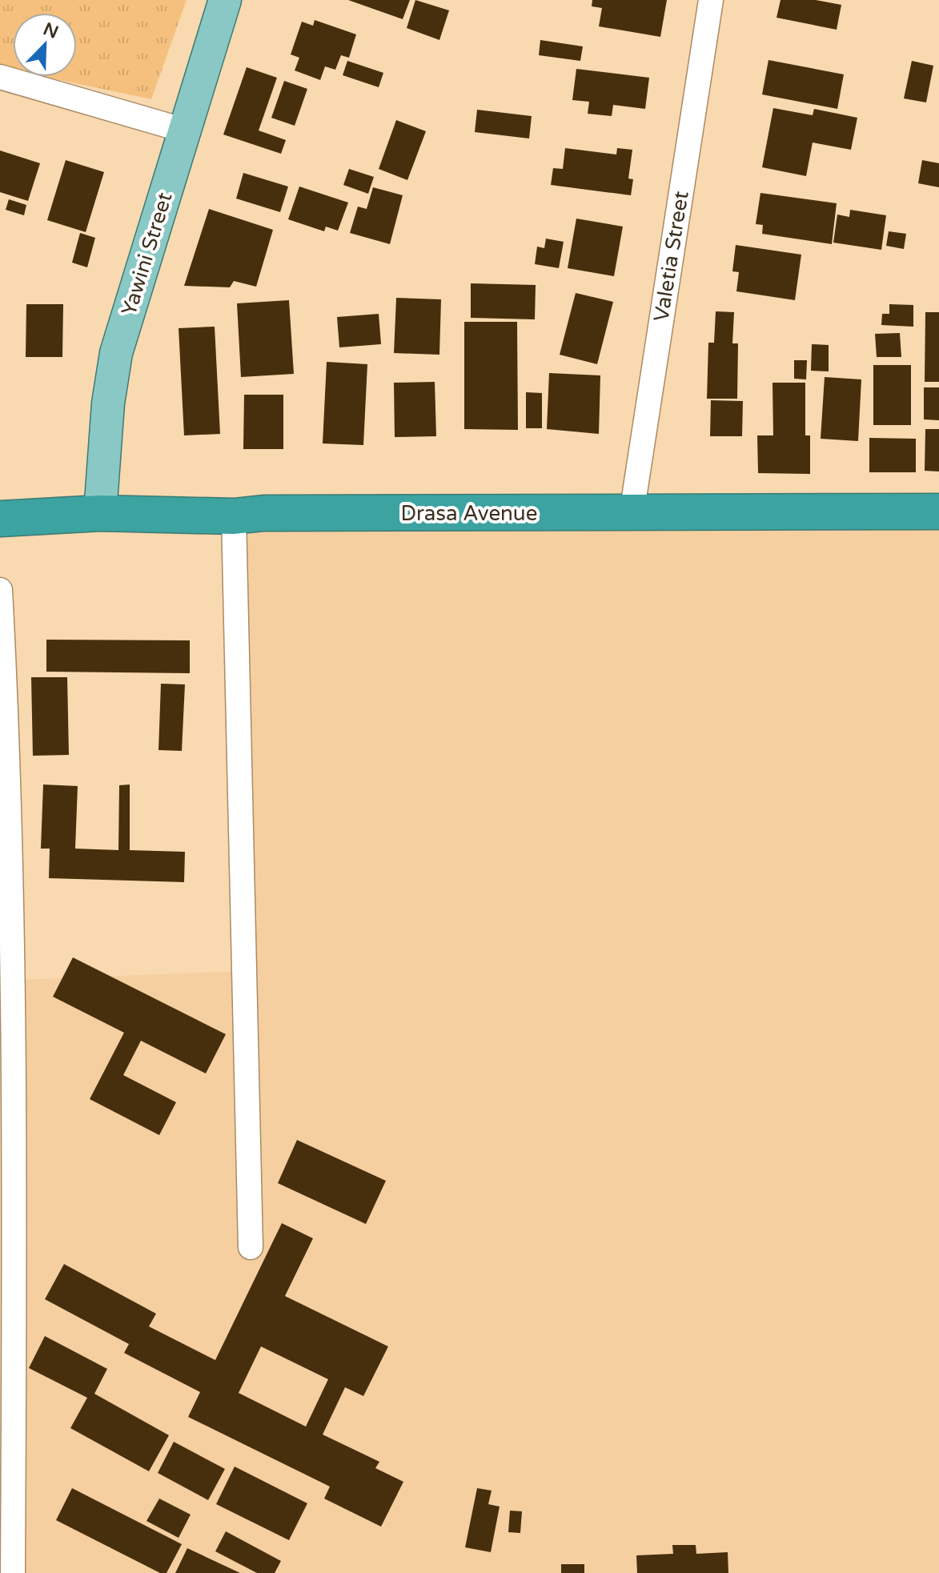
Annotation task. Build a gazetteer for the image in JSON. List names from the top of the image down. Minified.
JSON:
{"streets":{"highway":["Drasa Avenue"],"main road":["Yawini Street"],"street":["Valetia Street"]},"crossings":[["Yawini Street","Drasa Avenue"],["Valetia Street","Drasa Avenue"]],"north":"top right"}
